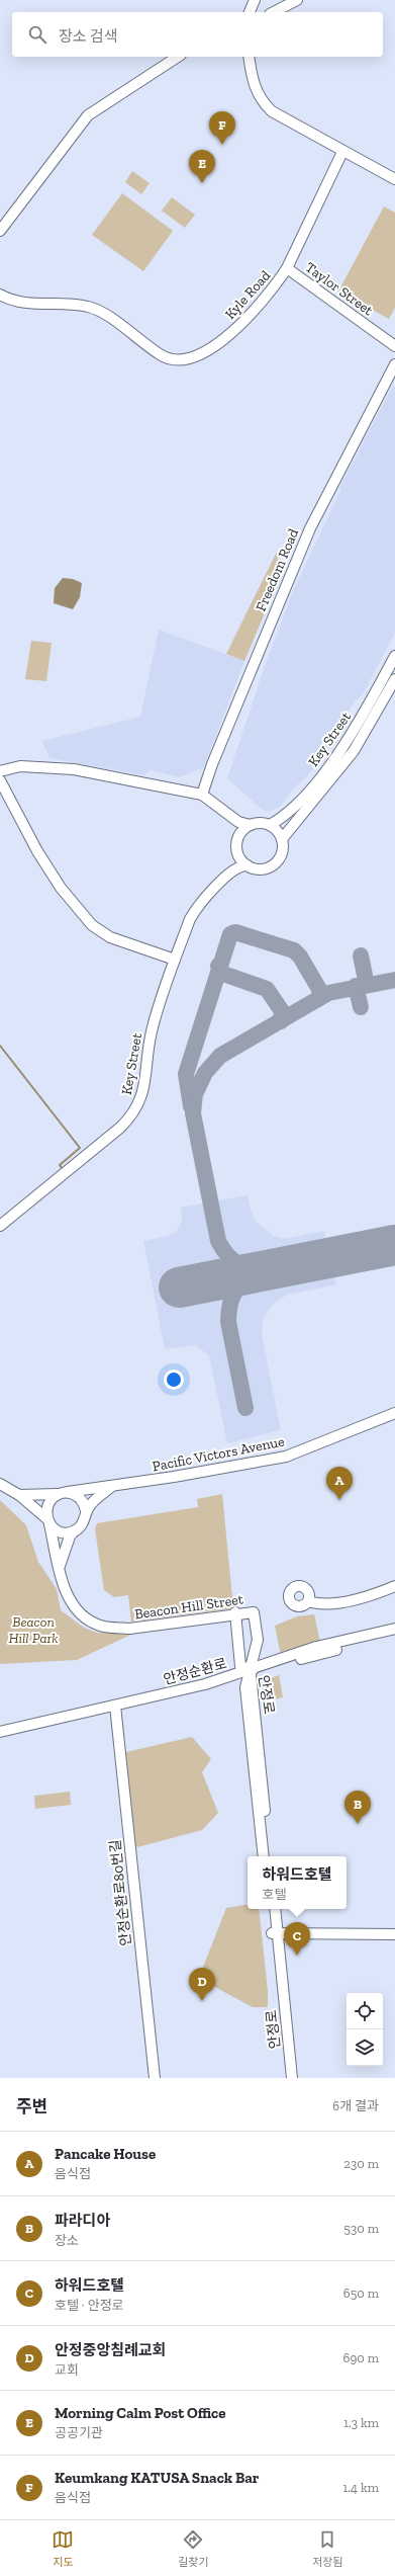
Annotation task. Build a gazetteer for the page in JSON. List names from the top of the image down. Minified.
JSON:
{"streets":{"street":["Taylor Street","Kyle Road","Freedom Road","Key Street","Pacific Victors Avenue","Beacon Hill Street","안정순환로","안정로","안정순환로80번길"]},"crossings":[["Taylor Street","Kyle Road"],["Pacific Victors Avenue","Beacon Hill Street"],["Beacon Hill Street","안정순환로"],["Beacon Hill Street","안정로"],["안정순환로","안정로"],["안정순환로","안정순환로80번길"]],"parks":["Beacon Hill Park"],"page":{"search":"장소 검색","pins":["F","E","A","B","C","D"],"popup":["하워드호텔","호텔"],"heading":["주변","6개 결과"],"list":[{"mark":"A","name":"Pancake House","note":"음식점","value":"230 m"},{"mark":"B","name":"파라디아","note":"장소","value":"530 m"},{"mark":"C","name":"하워드호텔","note":"호텔 · 안정로","value":"650 m"},{"mark":"D","name":"안정중앙침례교회","note":"교회","value":"690 m"},{"mark":"E","name":"Morning Calm Post Office","note":"공공기관","value":"1.3 km"},{"mark":"F","name":"Keumkang KATUSA Snack Bar","note":"음식점","value":"1.4 km"}],"nav":["지도","길찾기","저장됨"]}}
